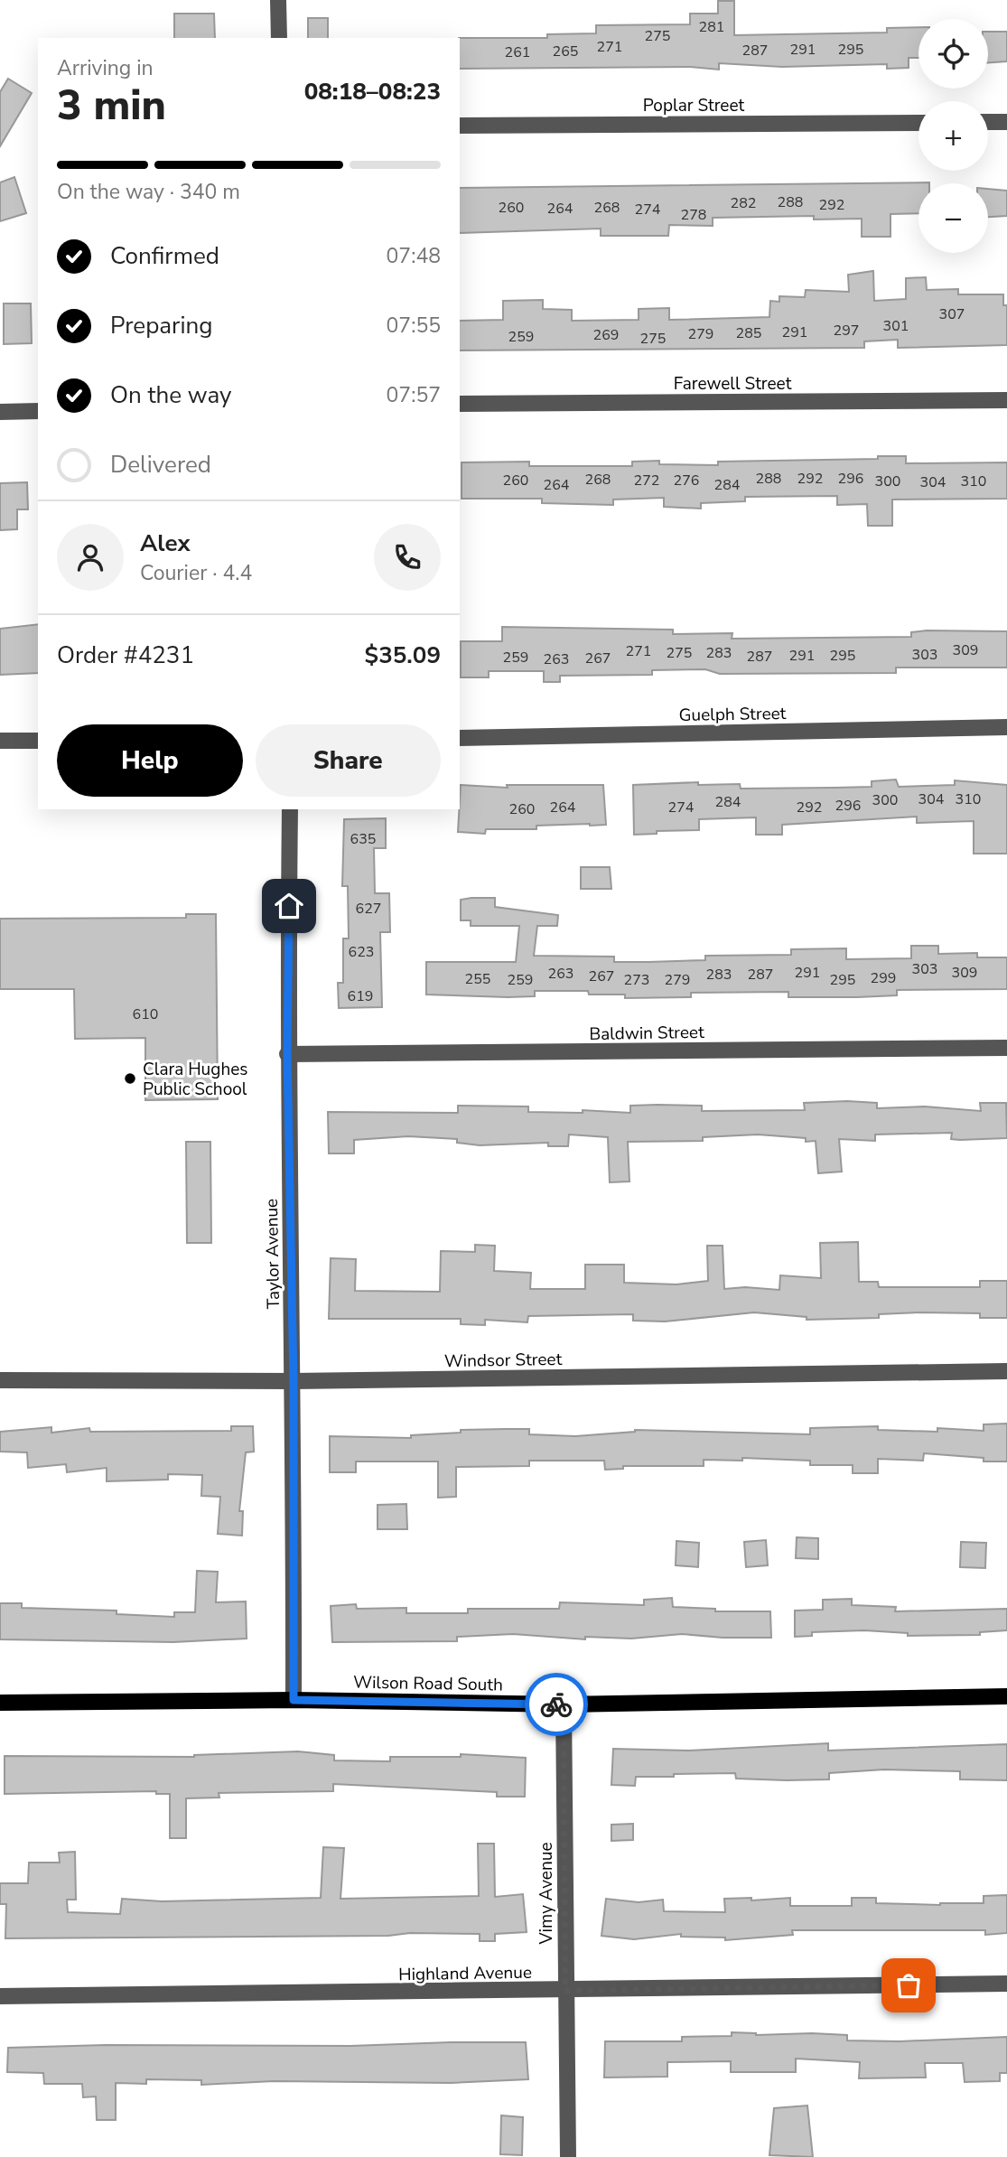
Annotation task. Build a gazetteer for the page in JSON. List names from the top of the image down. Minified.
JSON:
{"streets":{"main road":["Wilson Road South"],"street":["Poplar Street","Farewell Street","Guelph Street","Baldwin Street","Taylor Avenue","Windsor Street","Vimy Avenue","Highland Avenue"]},"crossings":[["Baldwin Street","Taylor Avenue"],["Taylor Avenue","Windsor Street"],["Taylor Avenue","Wilson Road South"],["Wilson Road South","Vimy Avenue"],["Vimy Avenue","Highland Avenue"]],"places":["Clara Hughes Public School"],"house_numbers":["281","275","271","291","295","287","265","261","288","282","292","260","268","264","274","278","307","301","297","291","285","279","269","259","275","288","292","296","268","260","272","276","300","310","304","264","284","309","271","275","283","303","291","295","287","259","267","263","304","310","300","284","296","264","274","292","260","635","627","623","303","291","309","263","283","287","267","299","255","259","273","279","295","619","610"],"page":{"map_buttons":["+","−"],"heading":["3 min","Arriving in","08:18–08:23"],"panel":["Alex","Courier · 4.4","Order #4231","$35.09"],"bar":"On the way · 340 m","list":[["Confirmed","07:48"],["Preparing","07:55"],["On the way","07:57"],"Delivered"],"buttons":["Help","Share"]}}
